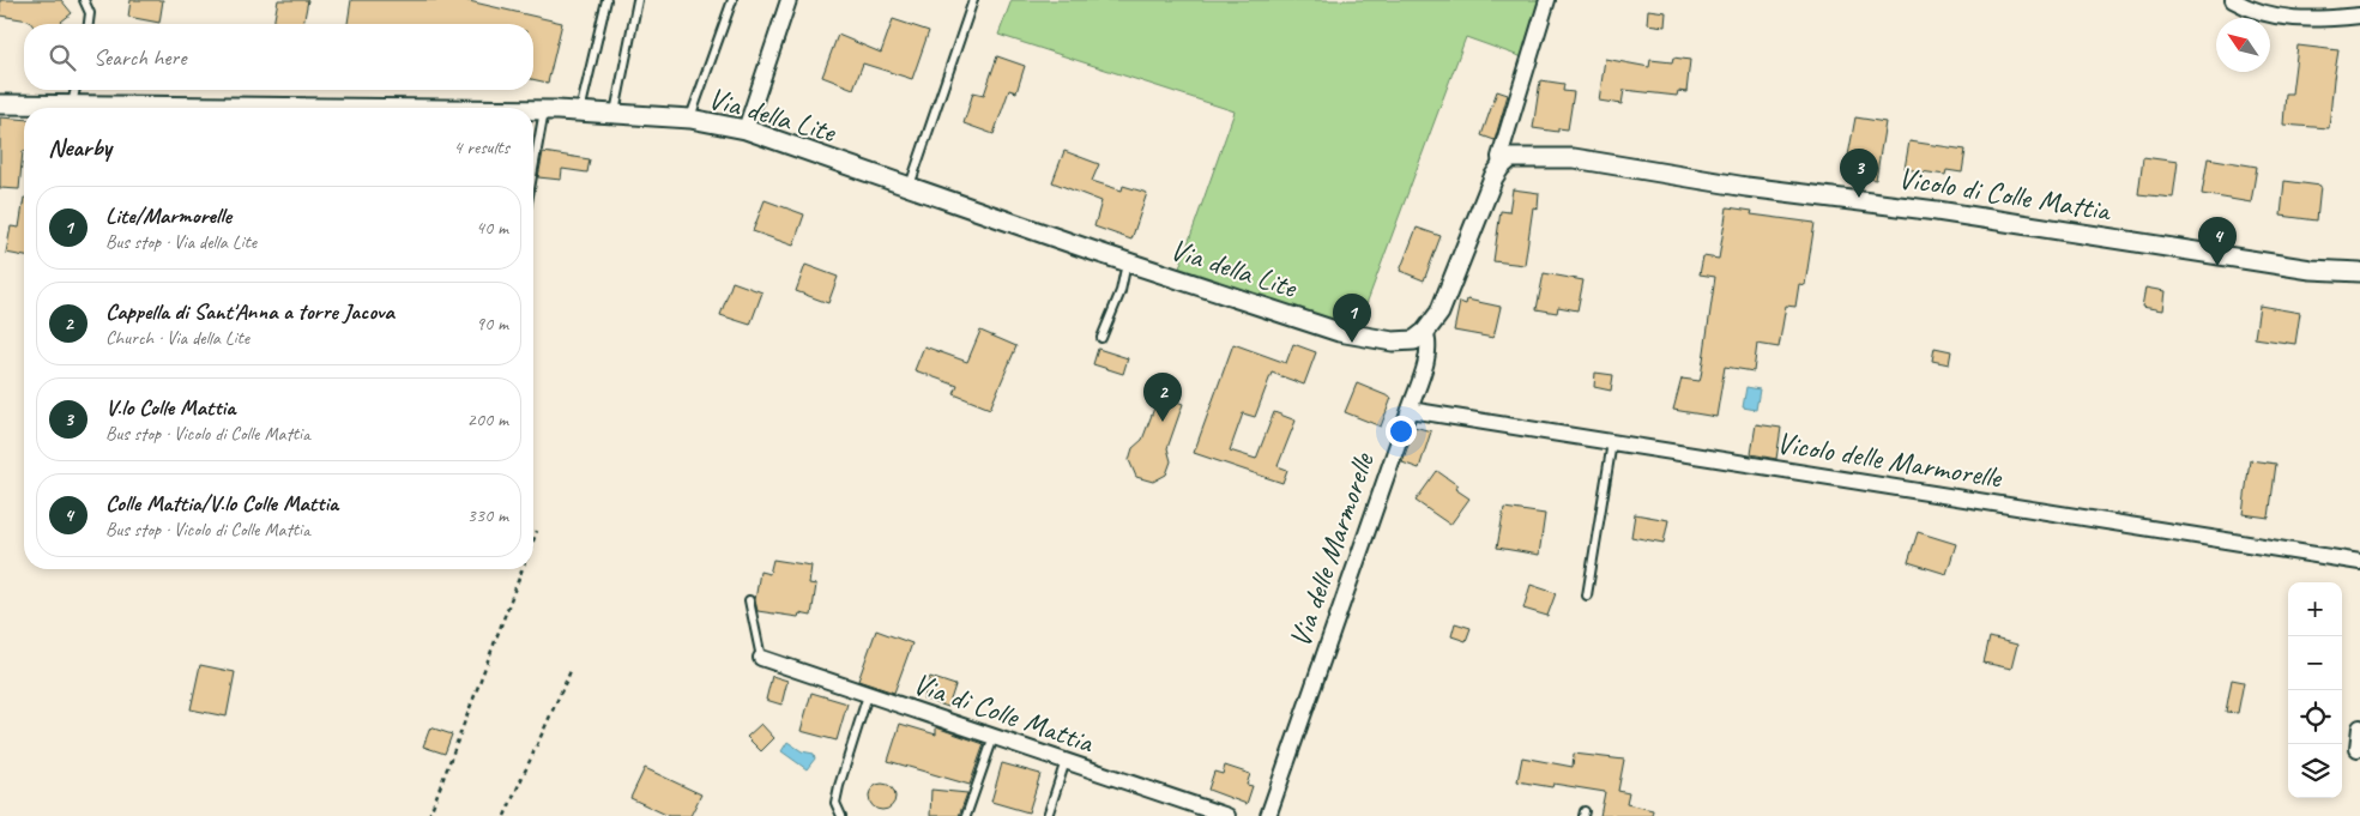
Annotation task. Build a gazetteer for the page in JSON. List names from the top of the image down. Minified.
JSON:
{"streets":{"street":["Via della Lite","Vicolo di Colle Mattia","Vicolo delle Marmorelle","Via delle Marmorelle","Via di Colle Mattia"]},"crossings":[["Via della Lite","Via delle Marmorelle"],["Vicolo delle Marmorelle","Via delle Marmorelle"]],"north":"top left","page":{"search":"Search here","heading":["Nearby","4 results"],"pins":["3","4","1","2"],"list":[{"mark":"1","name":"Lite/Marmorelle","note":"Bus stop · Via della Lite","value":"40 m"},{"mark":"2","name":"Cappella di Sant'Anna a torre Jacova","note":"Church · Via della Lite","value":"90 m"},{"mark":"3","name":"V.lo Colle Mattia","note":"Bus stop · Vicolo di Colle Mattia","value":"200 m"},{"mark":"4","name":"Colle Mattia/V.lo Colle Mattia","note":"Bus stop · Vicolo di Colle Mattia","value":"330 m"}],"map_buttons":["+","−"]}}
